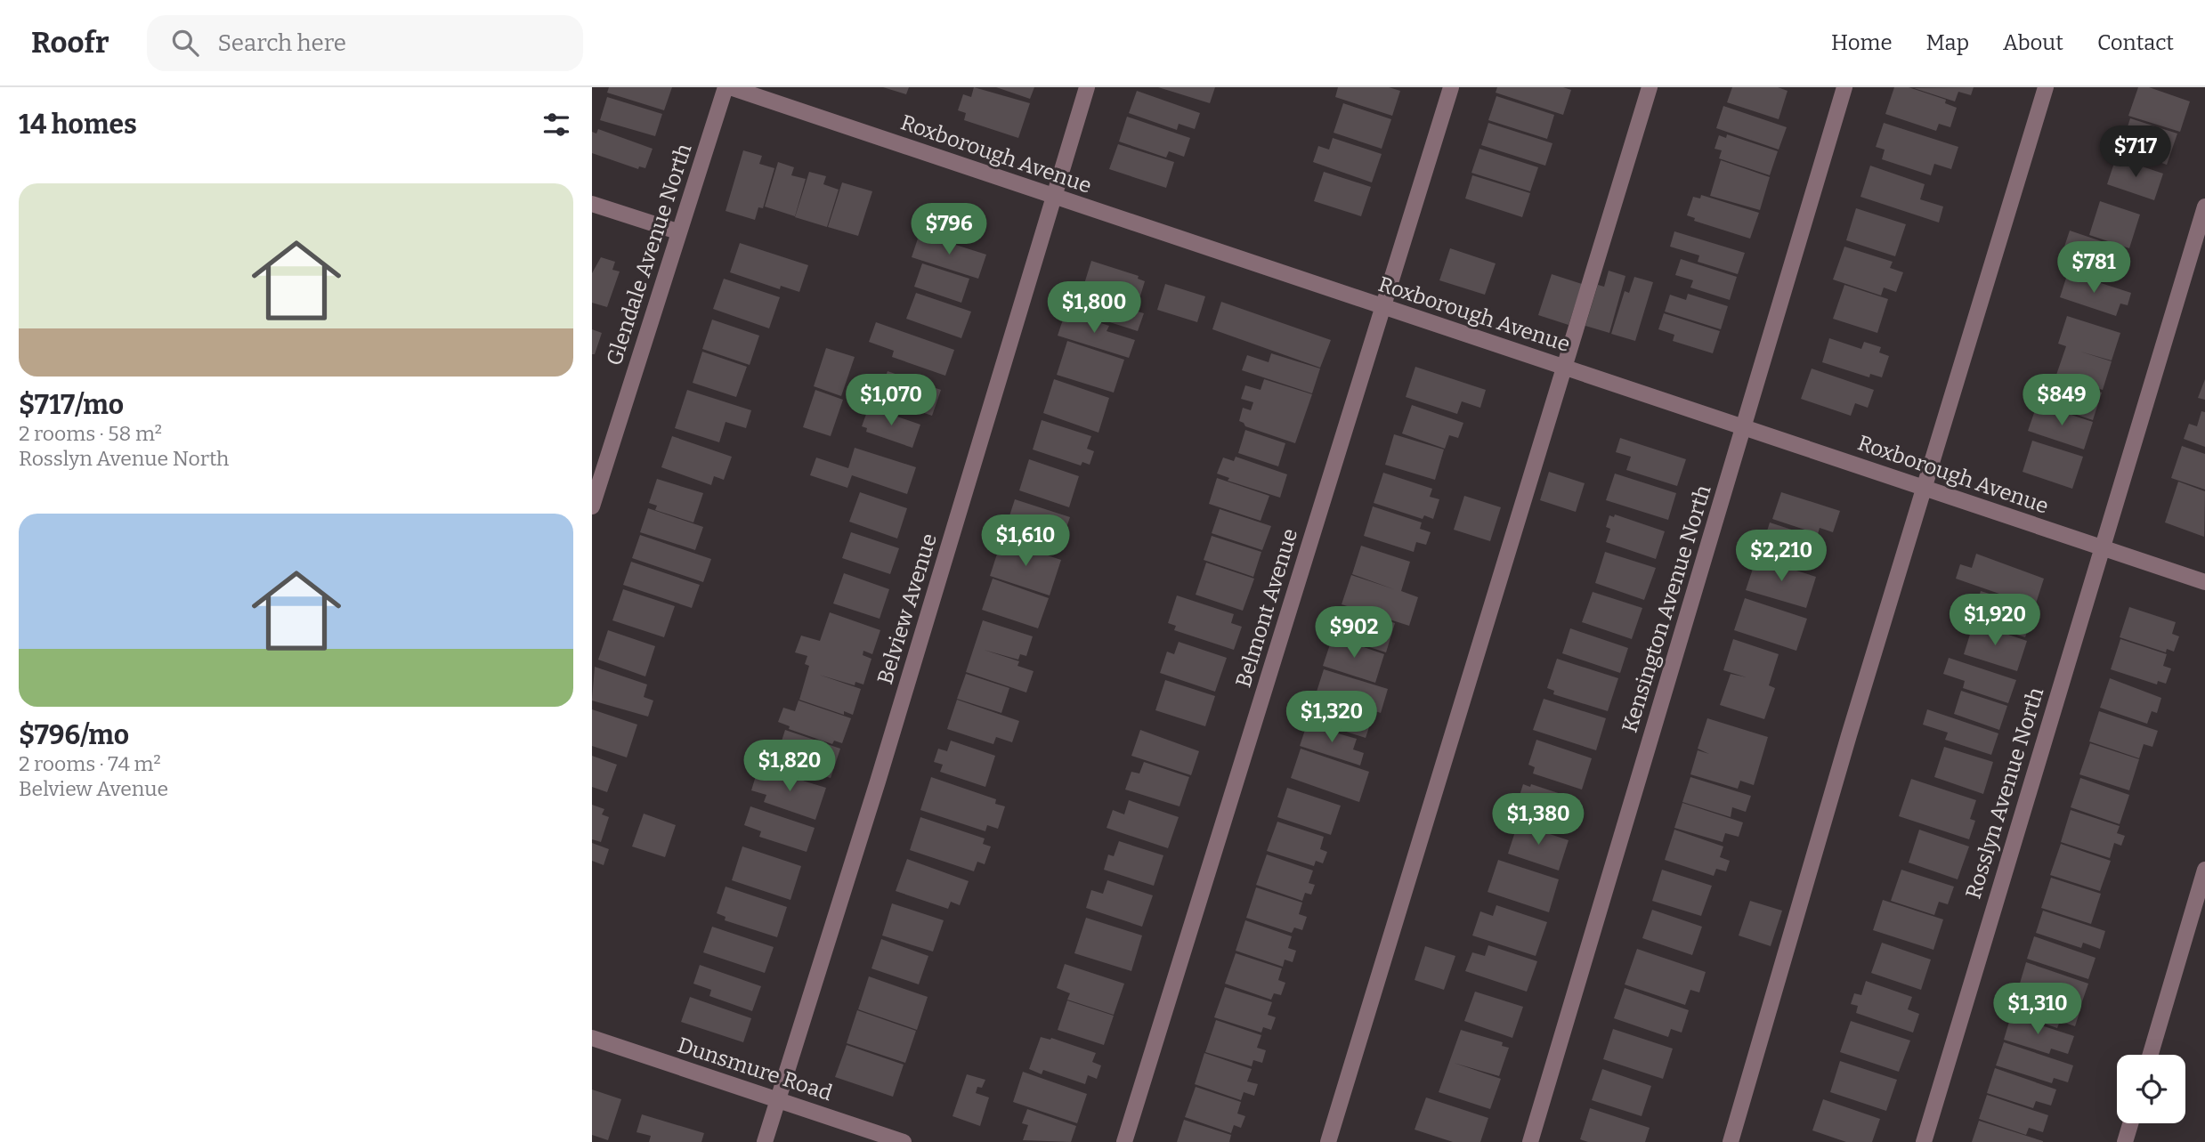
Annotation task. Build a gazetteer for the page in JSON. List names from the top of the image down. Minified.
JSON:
{"streets":{"street":["Roxborough Avenue","Glendale Avenue North","Belmont Avenue","Belview Avenue","Kensington Avenue North","Rosslyn Avenue North","Dunsmure Road"]},"crossings":[["Roxborough Avenue","Glendale Avenue North"],["Roxborough Avenue","Belmont Avenue"],["Roxborough Avenue","Belview Avenue"],["Roxborough Avenue","Kensington Avenue North"],["Roxborough Avenue","Rosslyn Avenue North"],["Belview Avenue","Dunsmure Road"]],"page":{"header":"Roofr","search":"Search here","nav":["Home","Map","About","Contact"],"heading":"14 homes","price":["$717","$796","$781","$1,800","$1,070","$849","$1,610","$2,210","$1,920","$902","$1,320","$1,820","$1,380","$1,310"],"list":[{"name":"$717/mo","note":"2 rooms · 58 m² · Rosslyn Avenue North"},{"name":"$796/mo","note":"2 rooms · 74 m² · Belview Avenue"}]}}
